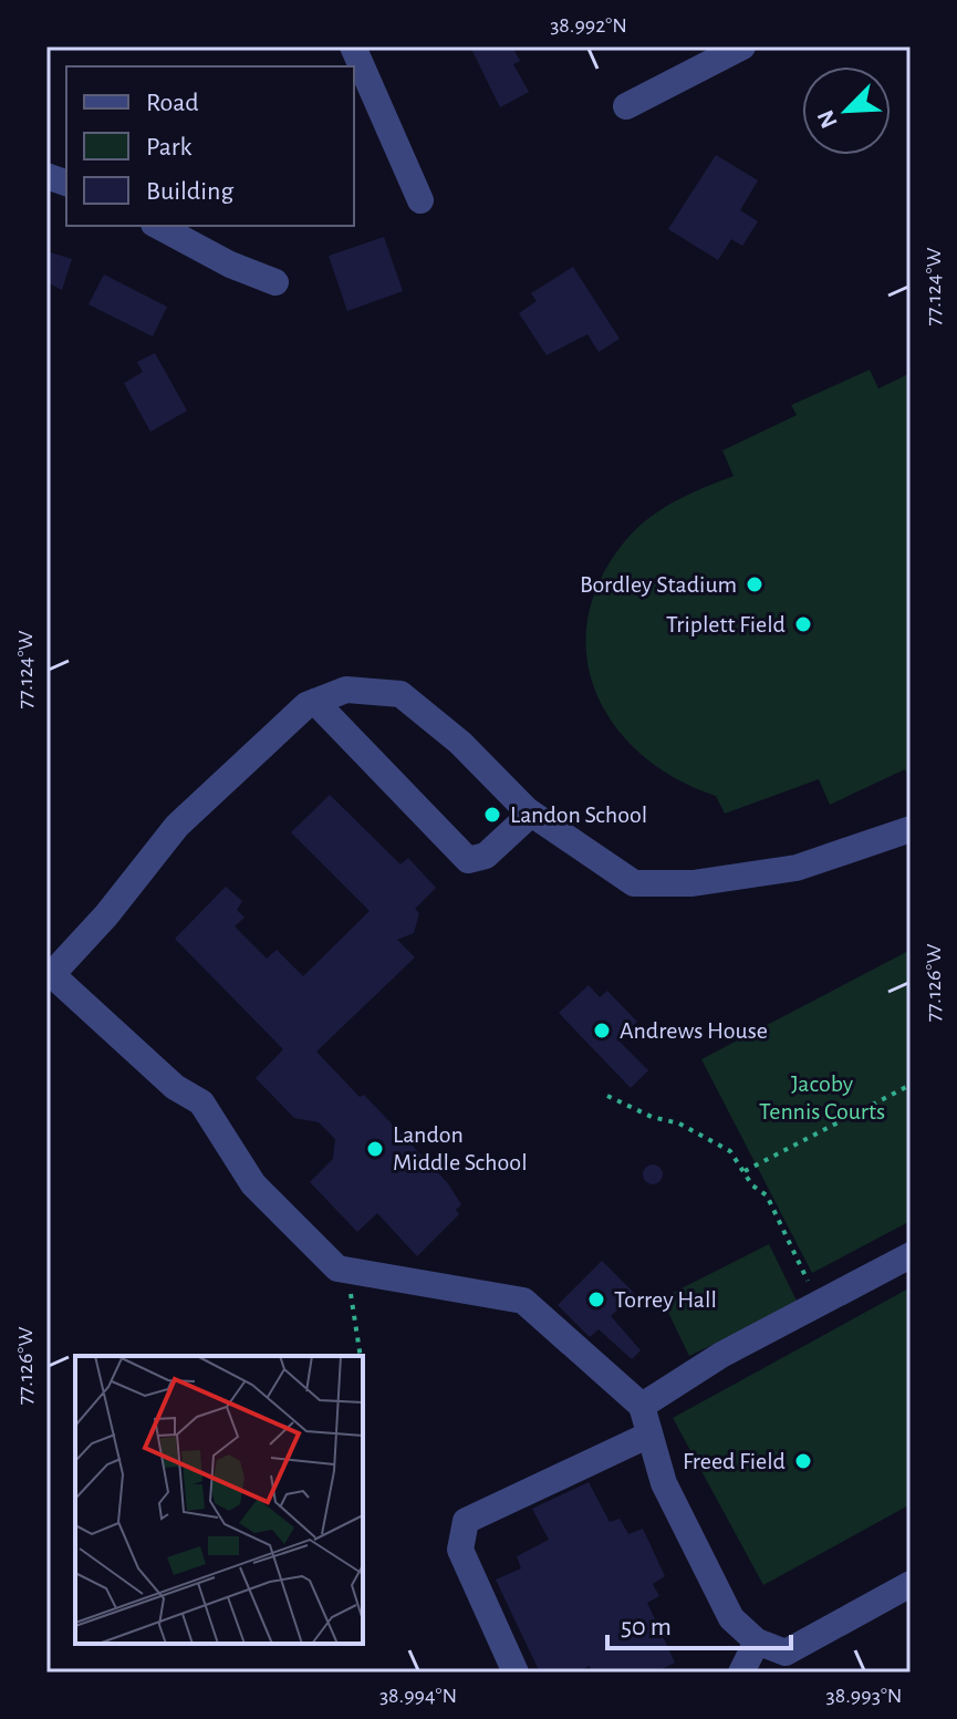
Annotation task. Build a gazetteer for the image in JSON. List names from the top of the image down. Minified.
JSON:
{"parks":["Jacoby Tennis Courts"],"places":["Bordley Stadium","Triplett Field","Landon School","Andrews House","Landon Middle School","Torrey Hall","Freed Field"],"legend":["Road","Park","Building"],"scale_bar":"50 m","north":"bottom left","coordinates":["38.992°N","77.124°W","77.126°W","38.994°N","38.993°N"]}
